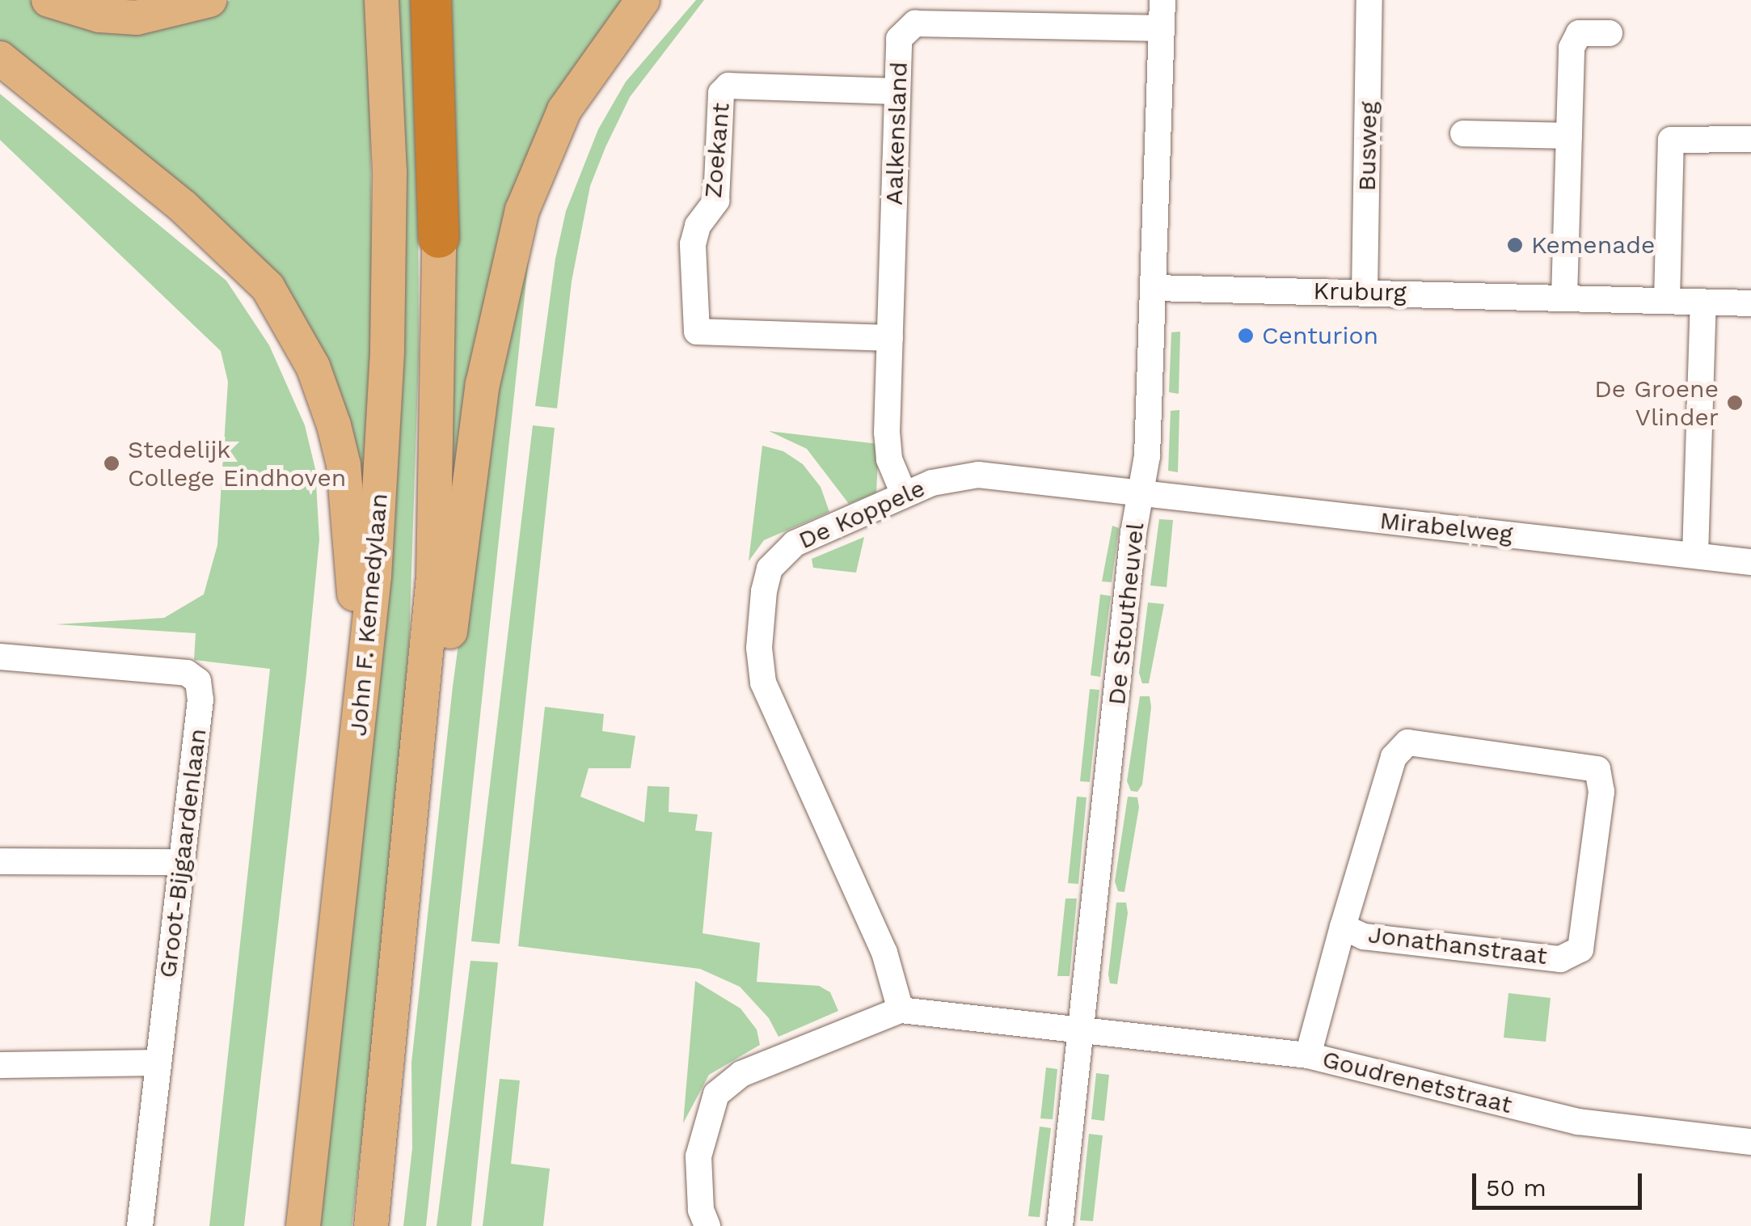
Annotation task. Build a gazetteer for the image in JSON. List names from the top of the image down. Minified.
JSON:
{"streets":{"main road":["John F. Kennedylaan"],"street":["Aalkensland","Busweg","Zoekant","Kruburg","De Koppele","Mirabelweg","De Stoutheuvel","Groot-Bijgaardenlaan","Jonathanstraat","Goudrenetstraat"]},"crossings":[["Aalkensland","Zoekant"],["Aalkensland","De Koppele"],["Aalkensland","De Stoutheuvel"],["Busweg","Kruburg"],["Kruburg","De Stoutheuvel"],["De Koppele","Mirabelweg"],["De Koppele","De Stoutheuvel"],["Mirabelweg","De Stoutheuvel"],["De Stoutheuvel","Goudrenetstraat"],["Jonathanstraat","Goudrenetstraat"]],"places":["Kemenade","Centurion","De Groene Vlinder","Stedelijk College Eindhoven"],"scale_bar":"50 m"}
